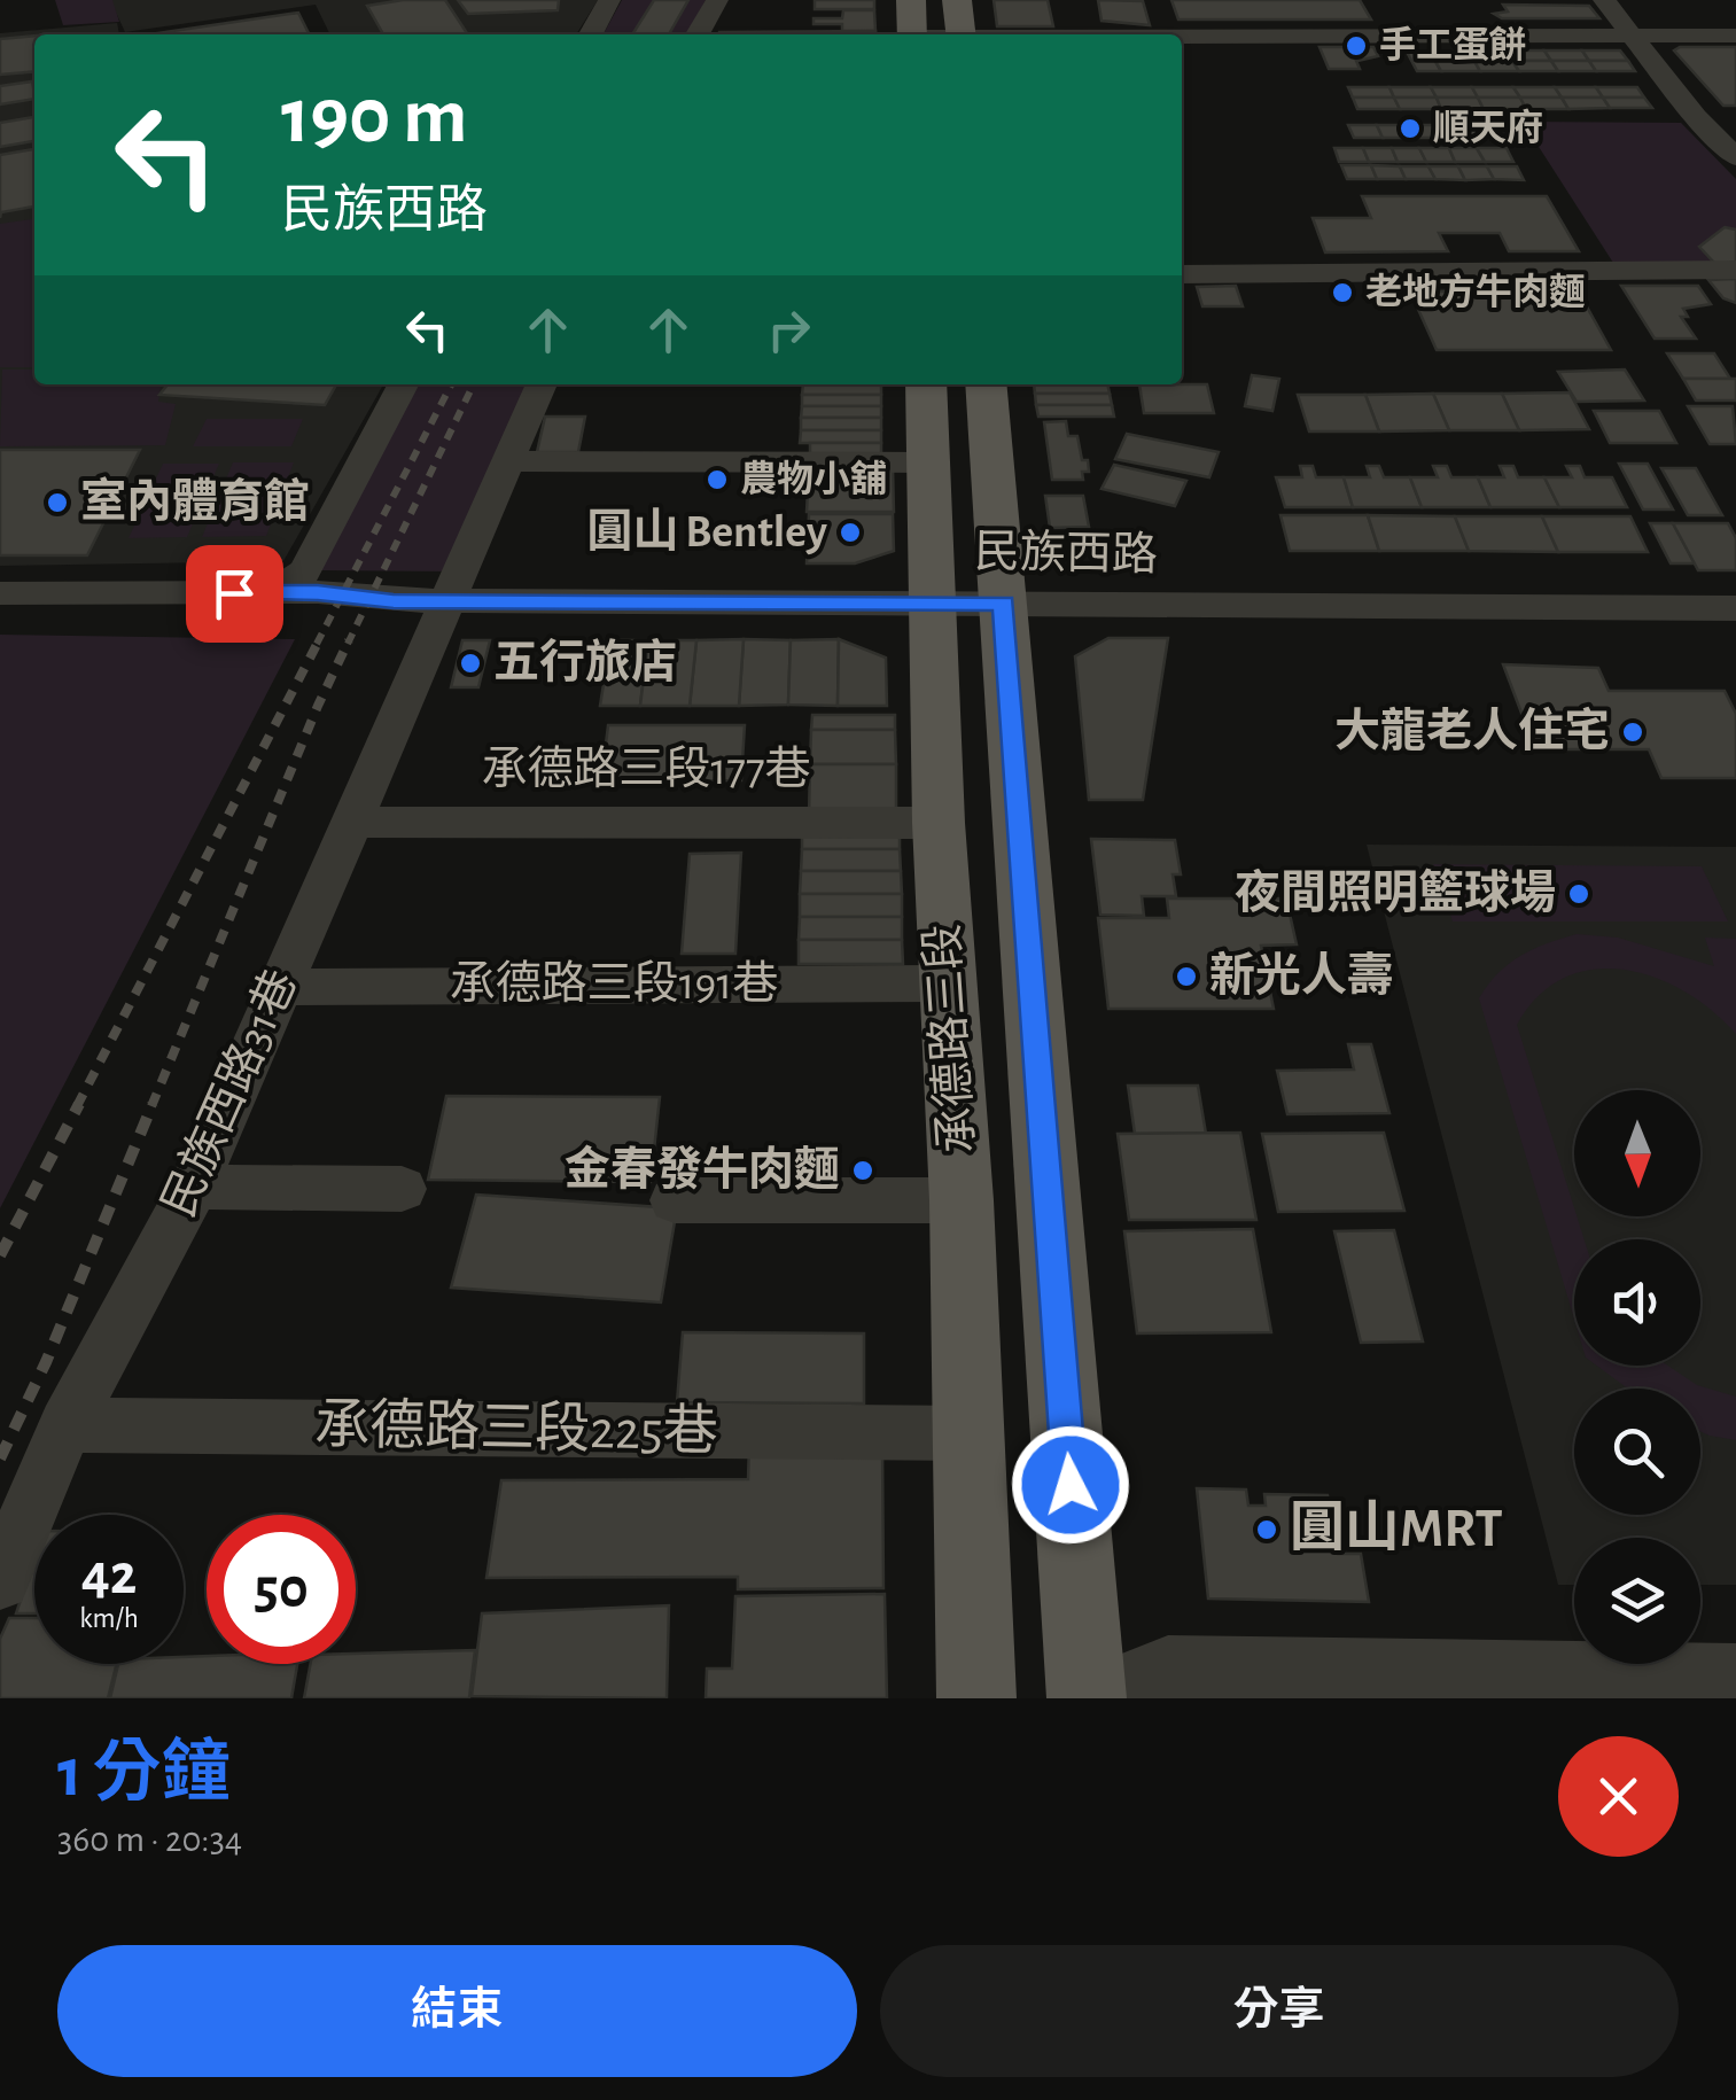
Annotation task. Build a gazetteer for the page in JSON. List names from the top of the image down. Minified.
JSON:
{"streets":{"main road":["承德路三段"],"street":["民族西路","承德路三段177巷","承德路三段191巷","民族西路31巷","承德路三段225巷"]},"crossings":[["民族西路","承德路三段"],["民族西路","民族西路31巷"],["承德路三段177巷","承德路三段"],["承德路三段177巷","民族西路31巷"],["承德路三段191巷","承德路三段"],["承德路三段191巷","民族西路31巷"],["承德路三段","承德路三段225巷"],["民族西路31巷","承德路三段225巷"]],"places":["手工蛋餅","順天府","老地方牛肉麵","農物小舖","室內體育館","圓山 Bentley","五行旅店","大龍老人住宅","夜間照明籃球場","新光人壽","金春發牛肉麵","圓山MRT"],"north":"bottom","page":{"turn":["190 m","民族西路"],"speed":"42 km/h","limit":"50","heading":["1 分鐘","360 m · 20:34"],"buttons":["結束","分享"]}}
